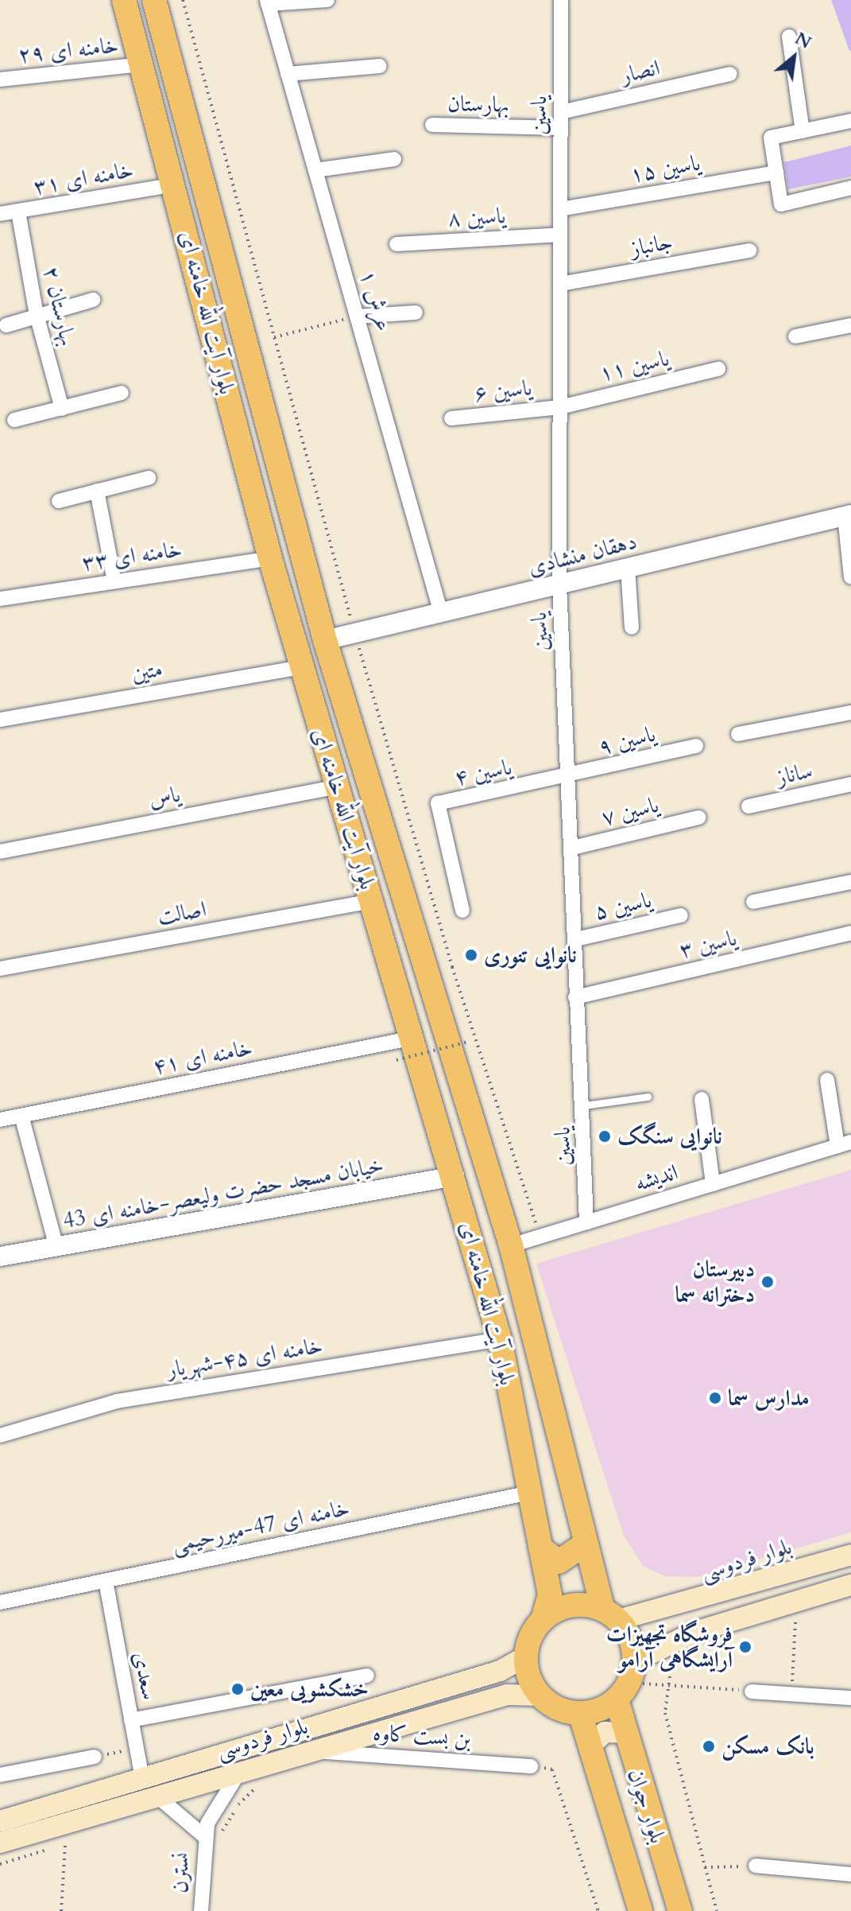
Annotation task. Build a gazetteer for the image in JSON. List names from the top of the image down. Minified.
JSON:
{"streets":{"main road":["بلوار آیت الله خامنه ای","بلوار فردوسی","بلوار جوان"],"street":["خامنه ای ۲۹","انصار","بهارستان","یاسین","یاسین ۱۵","خامنه ای ۳۱","یاسین ۸","جانباز","عرش ۱","بهارستان ۲","یاسین ۱۱","یاسین ۶","دهقان منشادی","خامنه ای ۳۳","متین","یاسین ۹","یاسین ۴","ساناز","یاس","یاسین ۷","یاسین ۵","اصالت","یاسین ۳","خامنه ای ۴۱","اندیشه","خیابان مسجد حضرت ولیعصر-خامنه ای 43","خامنه ای ۴۵-شهریار","خامنه ای 47-میررحیمی","سعدی","بن بست کاوه","نسترن"]},"crossings":[["خامنه ای ۲۹","بلوار آیت الله خامنه ای"],["انصار","یاسین"],["بهارستان","یاسین"],["یاسین","یاسین ۱۵"],["یاسین","یاسین ۸"],["یاسین","جانباز"],["یاسین","یاسین ۱۱"],["یاسین","یاسین ۶"],["یاسین","دهقان منشادی"],["یاسین","یاسین ۹"],["یاسین","یاسین ۴"],["یاسین","یاسین ۷"],["یاسین","یاسین ۵"],["یاسین","یاسین ۳"],["یاسین","اندیشه"],["خامنه ای ۳۱","بهارستان ۲"],["خامنه ای ۳۱","بلوار آیت الله خامنه ای"],["عرش ۱","دهقان منشادی"],["بلوار آیت الله خامنه ای","دهقان منشادی"],["بلوار آیت الله خامنه ای","خامنه ای ۳۳"],["بلوار آیت الله خامنه ای","متین"],["بلوار آیت الله خامنه ای","یاس"],["بلوار آیت الله خامنه ای","اصالت"],["بلوار آیت الله خامنه ای","خامنه ای ۴۱"],["بلوار آیت الله خامنه ای","اندیشه"],["بلوار آیت الله خامنه ای","خیابان مسجد حضرت ولیعصر-خامنه ای 43"],["بلوار آیت الله خامنه ای","خامنه ای ۴۵-شهریار"],["بلوار آیت الله خامنه ای","خامنه ای 47-میررحیمی"],["بلوار آیت الله خامنه ای","بلوار فردوسی"],["بلوار آیت الله خامنه ای","بلوار جوان"],["یاسین ۱۱","یاسین ۶"],["یاسین ۹","یاسین ۴"],["خامنه ای 47-میررحیمی","سعدی"],["بلوار فردوسی","سعدی"],["بلوار فردوسی","بن بست کاوه"],["بلوار فردوسی","بلوار جوان"],["بلوار فردوسی","نسترن"]],"places":["نانوایی تنوری","نانوایی سنگک","دبیرستان دخترانه سما","مدارس سما","فروشگاه تجهیزات آرایشگاهی آرامو","خشکشویی معین","بانک مسکن"],"north":"top right"}
